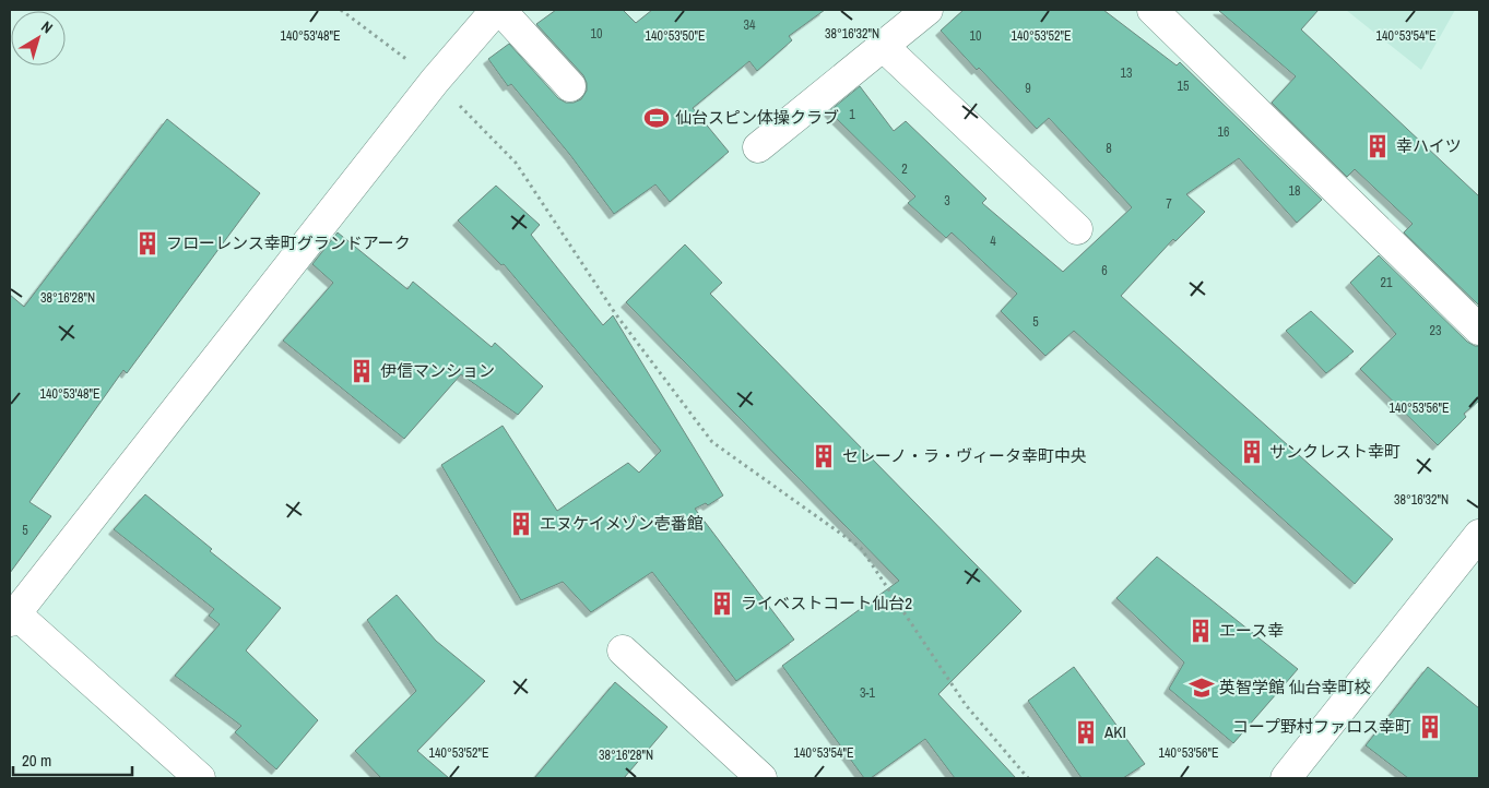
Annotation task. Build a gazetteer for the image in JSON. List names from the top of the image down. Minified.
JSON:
{"places":{"sports":["仙台スピン体操クラブ"],"building":["幸ハイツ","フローレンス幸町グランドアーク","伊信マンション","サンクレスト幸町","セレーノ・ラ・ヴィータ幸町中央","エヌケイメゾン壱番館","ライベストコート仙台2","エース幸","コープ野村ファロス幸町","AKI"],"school or university":["英智学館 仙台幸町校"]},"house_numbers":["34","10","10","13","15","9","1","16","8","2","18","3","7","4","6","21","5","23","5","3-1"],"scale_bar":"20 m","north":"top right","coordinates":["38°16'32\"N","140°53'48\"E","140°53'50\"E","140°53'52\"E","140°53'54\"E","38°16'28\"N","140°53'56\"E"]}
